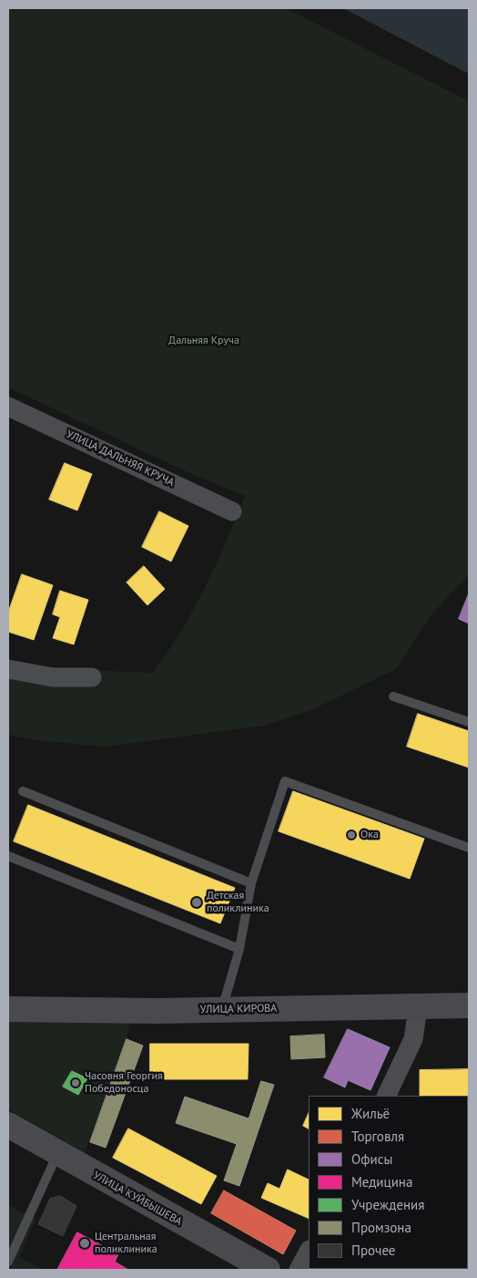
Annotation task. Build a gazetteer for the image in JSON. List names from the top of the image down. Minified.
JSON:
{"streets":{"street":["УЛИЦА ДАЛЬНЯЯ КРУЧА","УЛИЦА КИРОВА","УЛИЦА КУЙБЫШЕВА"]},"parks":["Дальняя Круча"],"places":["Ока","Детская поликлиника","Часовня Георгия Победоносца","Центральная поликлиника"],"legend":["Жильё","Торговля","Офисы","Медицина","Учреждения","Промзона","Прочее"]}
